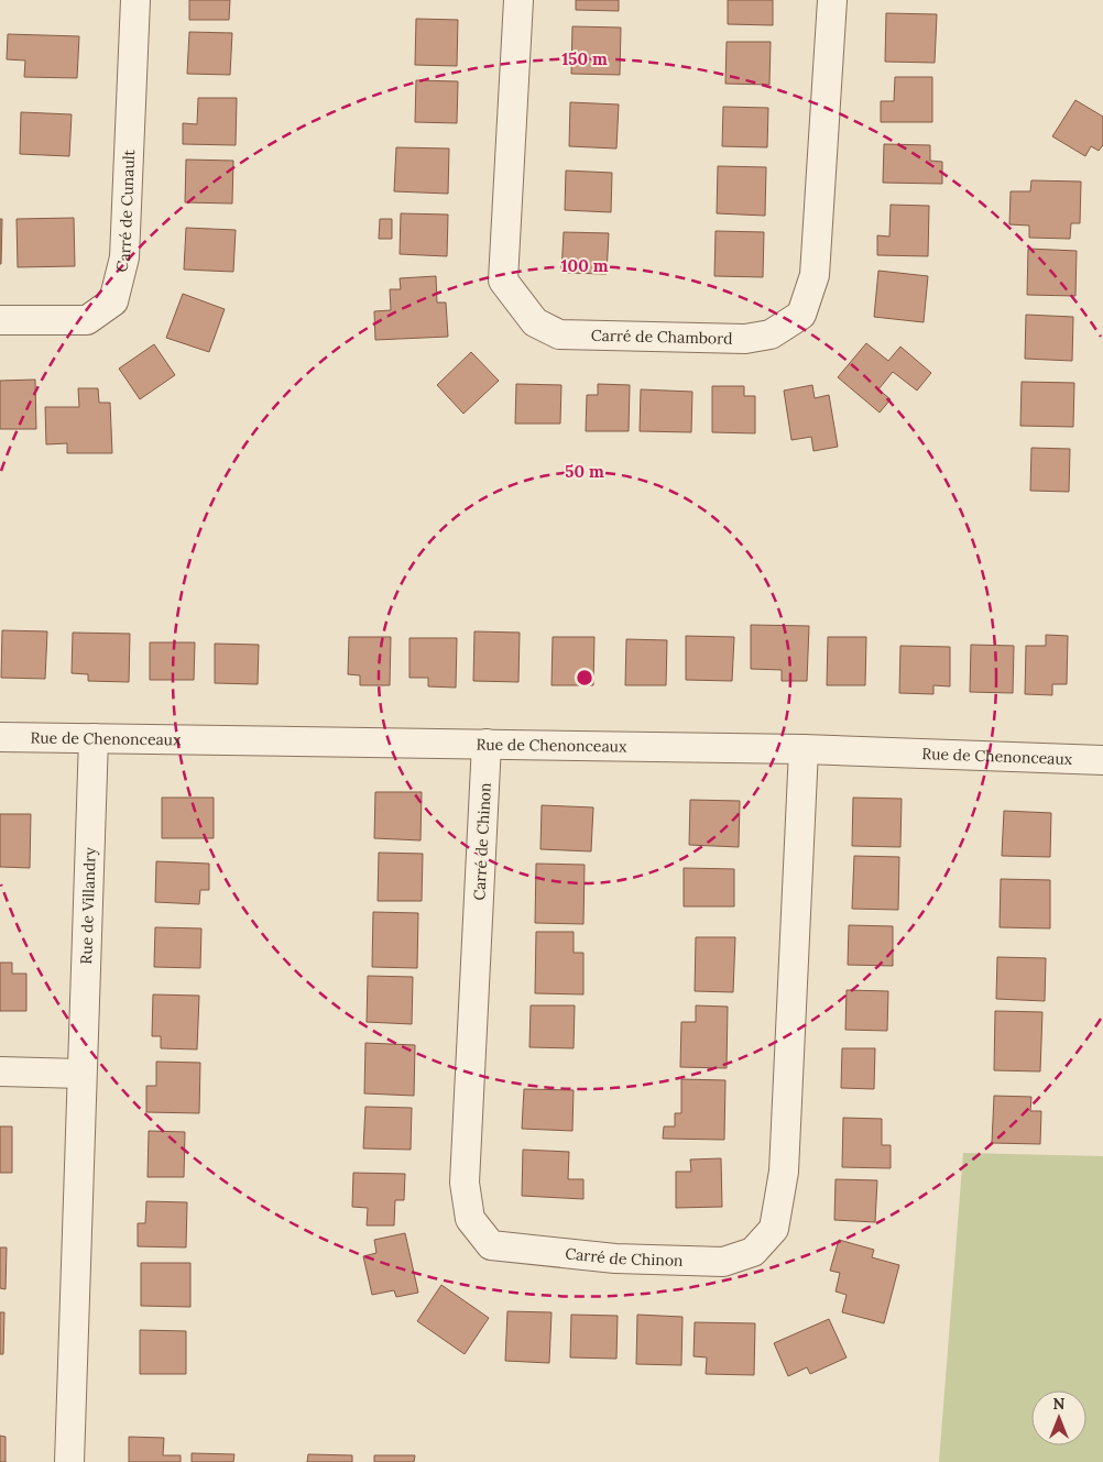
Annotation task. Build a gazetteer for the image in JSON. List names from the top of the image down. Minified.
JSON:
{"streets":{"street":["Carré de Cunault","Carré de Chambord","Rue de Chenonceaux","Carré de Chinon","Rue de Villandry"]},"crossings":[["Rue de Chenonceaux","Carré de Chinon"],["Rue de Chenonceaux","Rue de Villandry"]],"north":"top","rings":["150 m","100 m","50 m"]}
